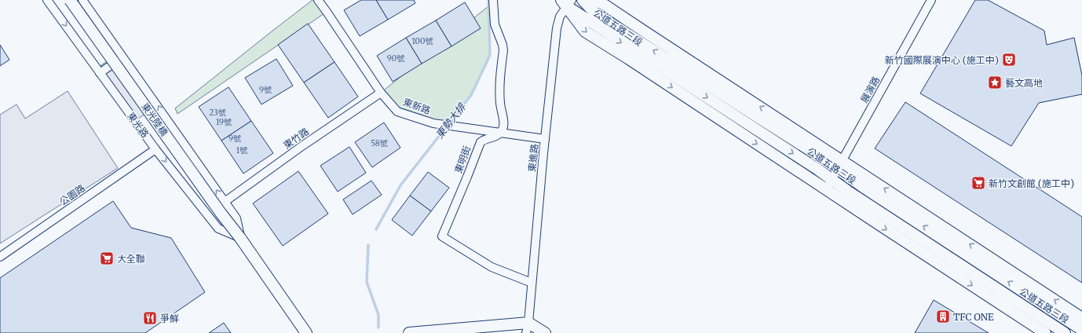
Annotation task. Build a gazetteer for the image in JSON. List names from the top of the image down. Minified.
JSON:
{"streets":{"street":["公道五路三段","展演路","東新路","東光陸橋","東光路","東竹路","東進路","東明街","公園路"]},"crossings":[["公道五路三段","展演路"],["公道五路三段","東進路"],["東新路","東竹路"],["東新路","東進路"],["東新路","東明街"],["東光陸橋","東光路"],["東光路","公園路"],["東進路","東明街"]],"water":["東勢大排"],"places":{"theatre":["新竹國際展演中心 (施工中)"],"place":["藝文高地"],"supermarket":["新竹文創館 (施工中)","大全聯"],"building":["TFC ONE"],"restaurant":["爭鮮"]},"house_numbers":["100號","90號","9號","23號","19號","9號","58號","1號"]}
